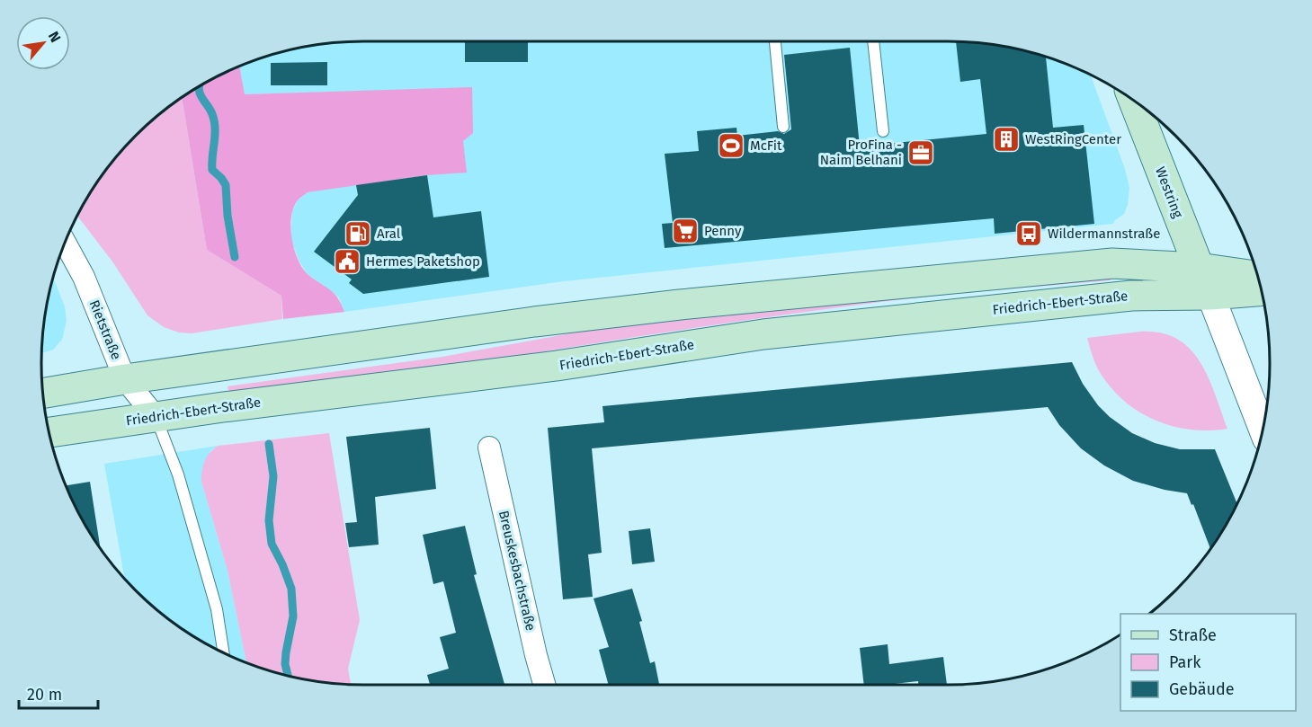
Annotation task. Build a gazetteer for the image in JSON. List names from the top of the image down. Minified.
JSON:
{"streets":{"main road":["Westring","Friedrich-Ebert-Straße"],"street":["Rietstraße","Breuskesbachstraße"]},"crossings":[["Westring","Friedrich-Ebert-Straße"],["Friedrich-Ebert-Straße","Rietstraße"]],"places":{"building":["WestRingCenter"],"sports":["McFit"],"office":["ProFina - Naim Belhani"],"supermarket":["Penny"],"fuel station":["Aral"],"bus stop":["Wildermannstraße"],"public building":["Hermes Paketshop"]},"legend":["Straße","Park","Gebäude"],"scale_bar":"20 m","north":"top right"}
